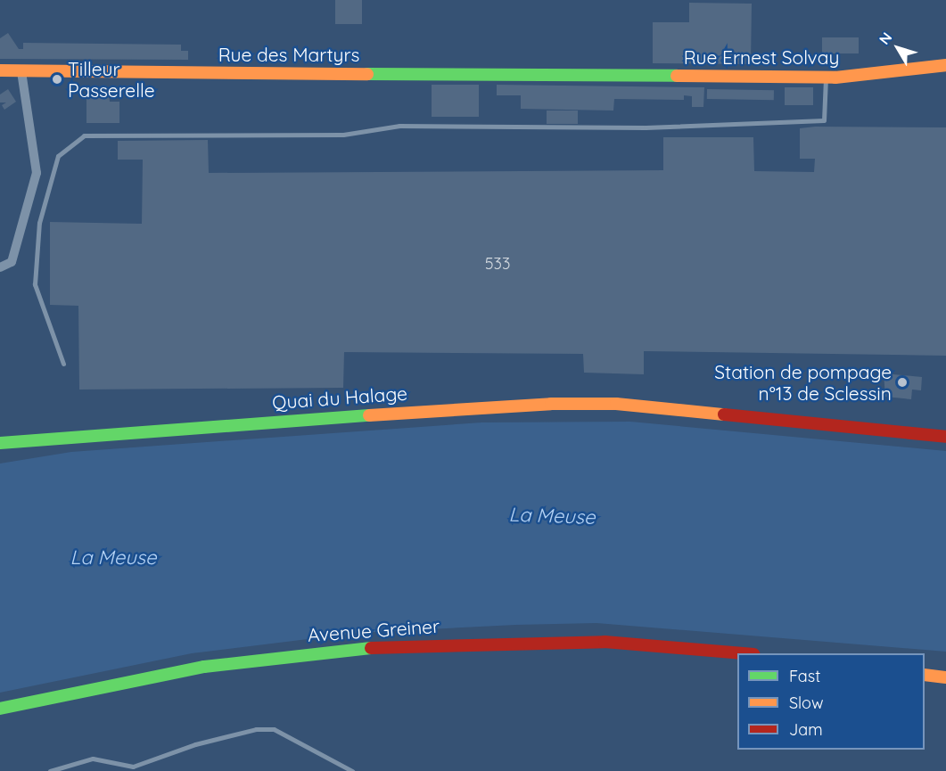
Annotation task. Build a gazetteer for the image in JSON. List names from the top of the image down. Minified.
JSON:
{"streets":{"main road":["Rue des Martyrs","Rue Ernest Solvay","Quai du Halage","Avenue Greiner"]},"crossings":[["Rue des Martyrs","Rue Ernest Solvay"]],"water":["La Meuse"],"places":["Tilleur Passerelle","Station de pompage n°13 de Sclessin"],"house_numbers":["533"],"legend":["Fast","Slow","Jam"],"north":"top left"}
